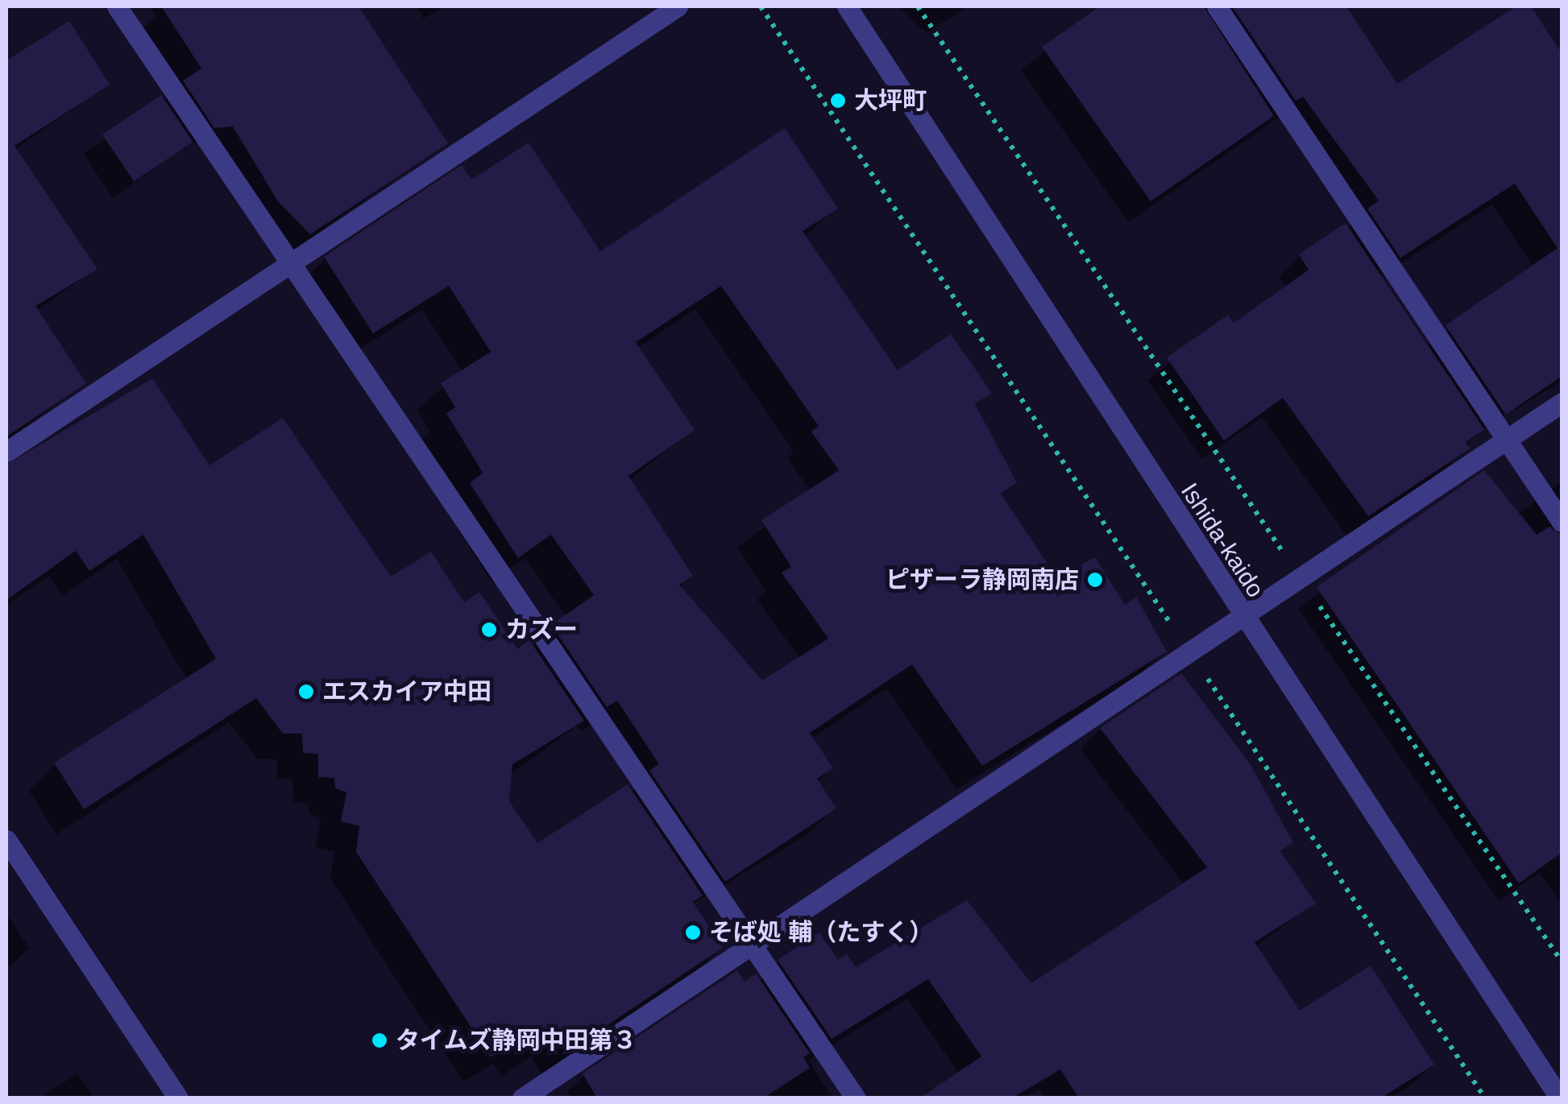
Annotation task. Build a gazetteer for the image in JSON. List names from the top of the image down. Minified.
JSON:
{"streets":{"street":["Ishida-kaido"]},"places":["大坪町","ピザーラ静岡南店","カズー","エスカイア中田","そば処 輔（たすく）","タイムズ静岡中田第３"]}
